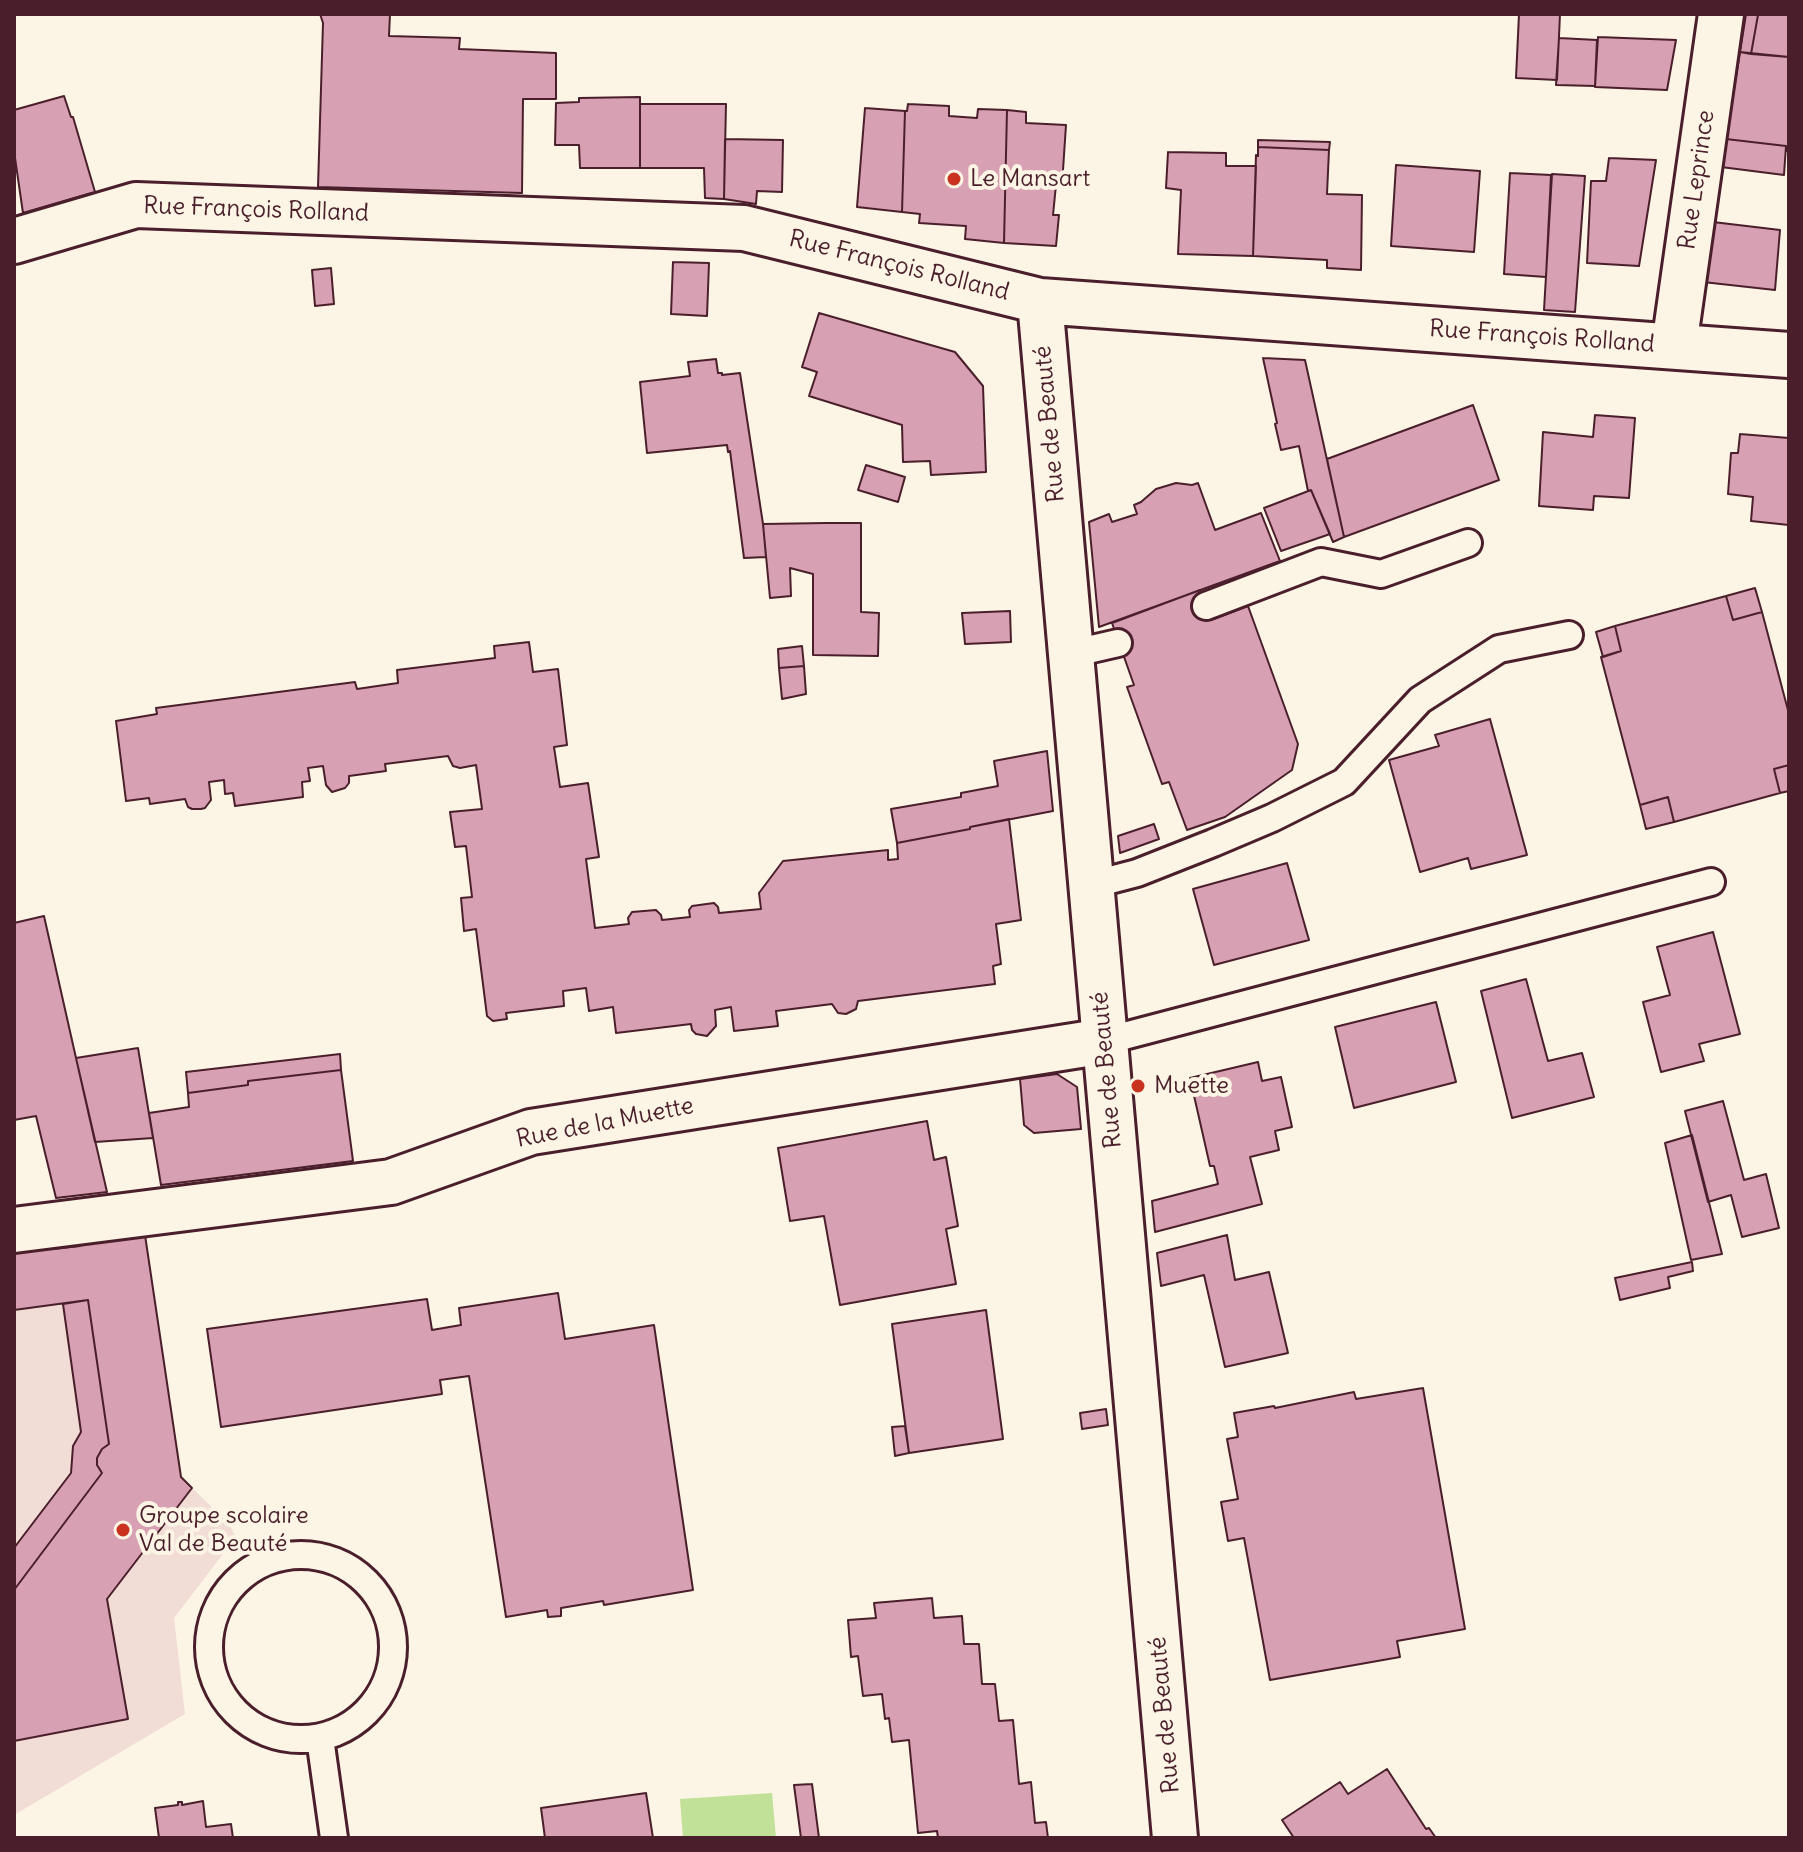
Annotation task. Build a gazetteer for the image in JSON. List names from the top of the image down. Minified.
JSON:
{"streets":{"street":["Rue Leprince","Rue François Rolland","Rue de Beauté","Rue de la Muette"]},"crossings":[["Rue Leprince","Rue François Rolland"],["Rue François Rolland","Rue de Beauté"],["Rue de Beauté","Rue de la Muette"]],"places":["Le Mansart","Muette","Groupe scolaire Val de Beauté"]}
